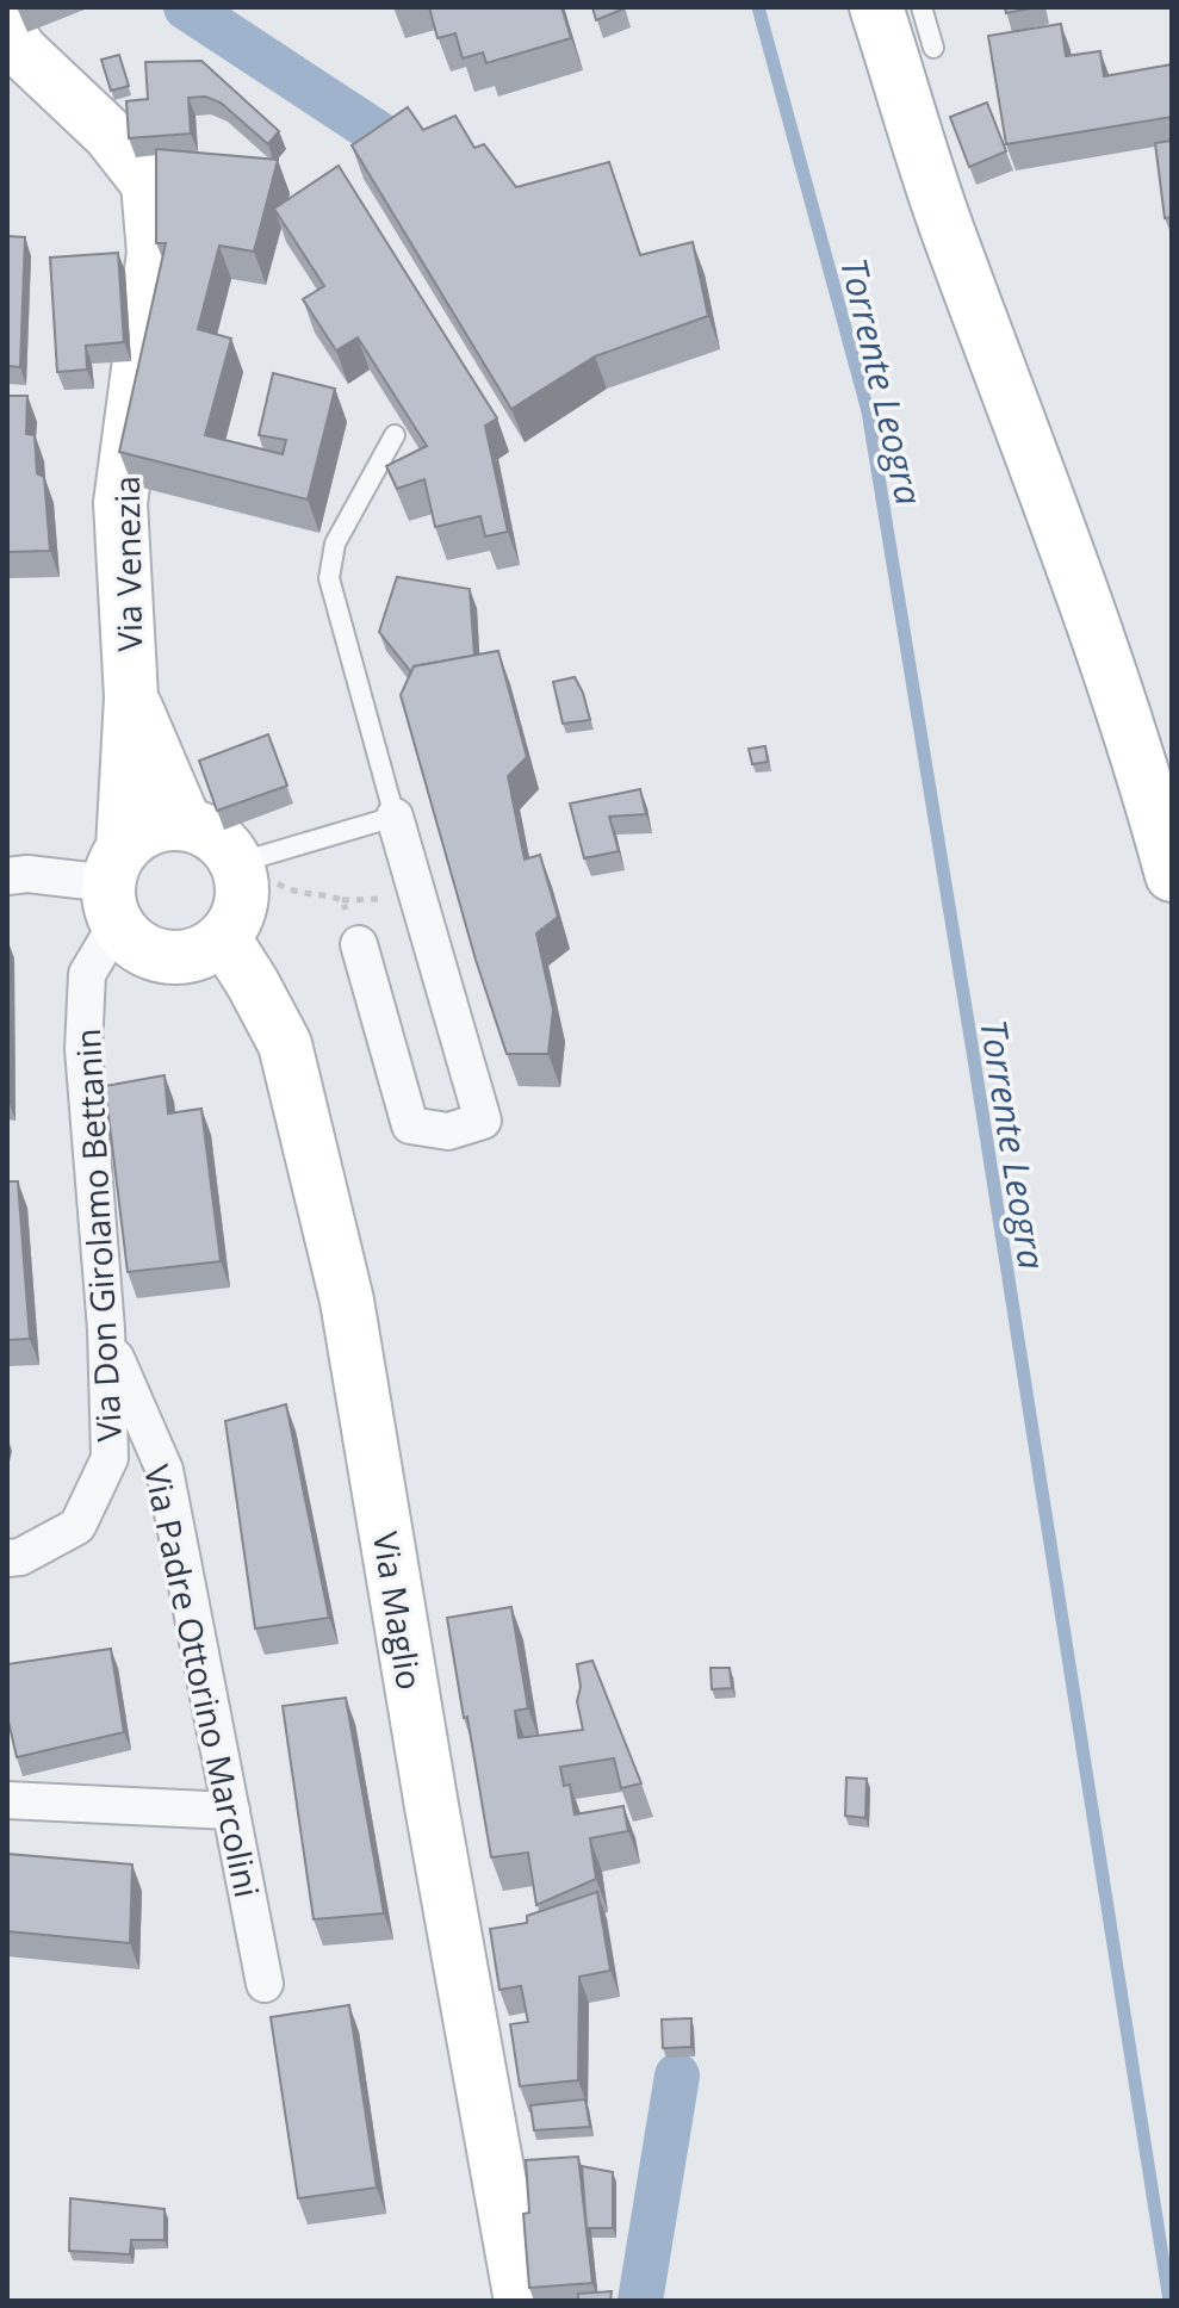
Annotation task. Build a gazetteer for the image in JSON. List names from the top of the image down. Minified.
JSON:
{"streets":{"street":["Via Venezia","Via Don Girolamo Bettanin","Via Maglio","Via Padre Ottorino Marcolini"]},"crossings":[["Via Venezia","Via Don Girolamo Bettanin"],["Via Venezia","Via Maglio"],["Via Don Girolamo Bettanin","Via Maglio"],["Via Don Girolamo Bettanin","Via Padre Ottorino Marcolini"]],"water":["Torrente Leogra"]}
